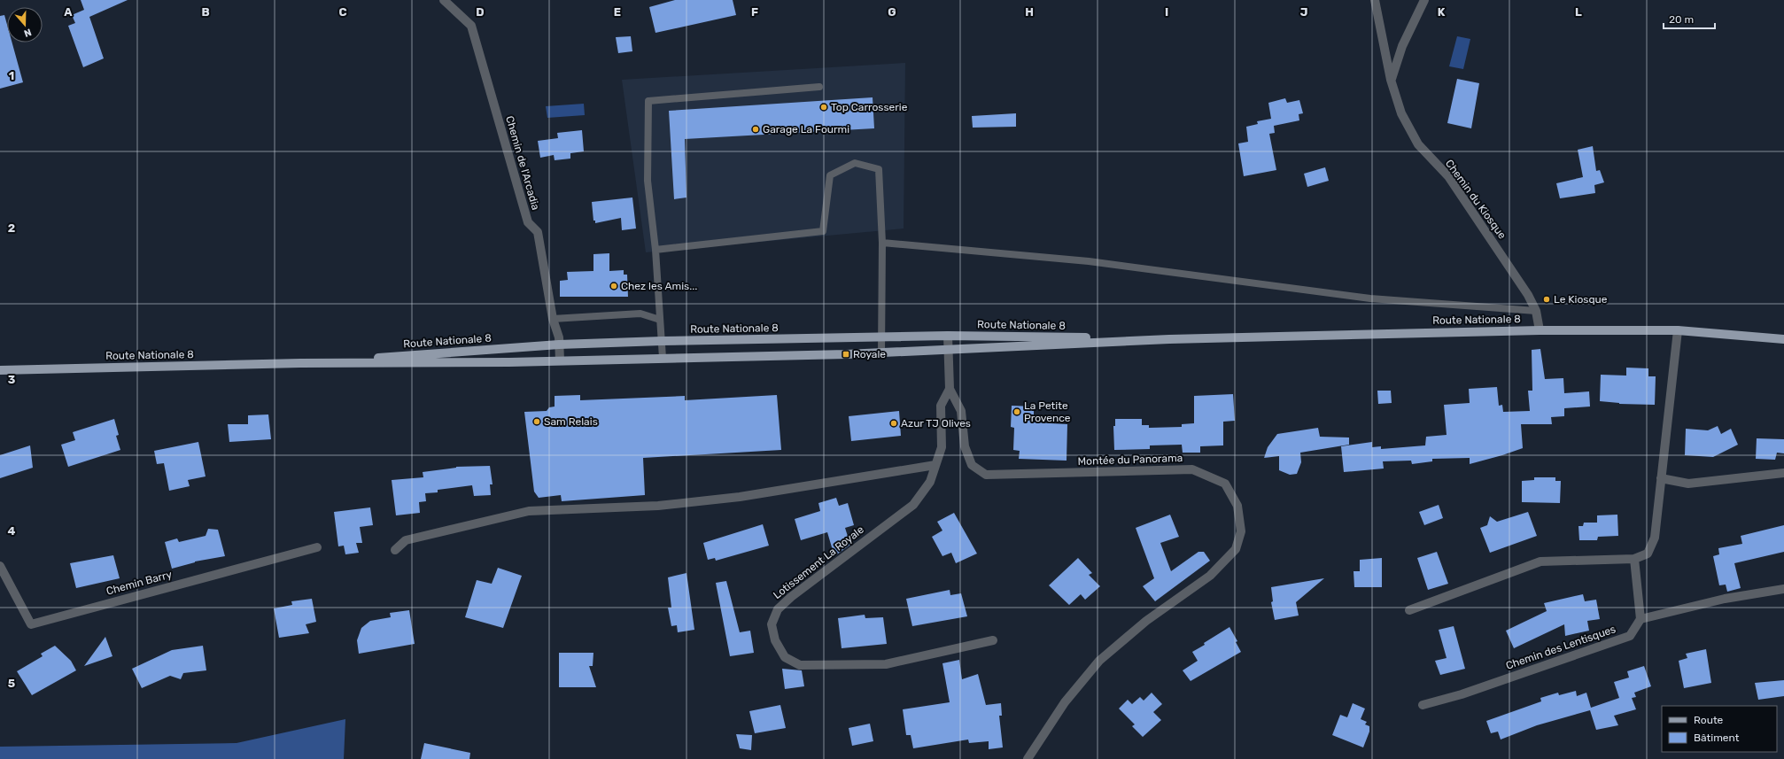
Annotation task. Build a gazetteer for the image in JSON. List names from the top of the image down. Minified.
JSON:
{"streets":{"main road":["Route Nationale 8"],"street":["Chemin de l'Arcadia","Chemin du Kiosque","Montée du Panorama","Lotissement La Royale","Chemin Barry","Chemin des Lentisques"]},"crossings":[["Chemin de l'Arcadia","Route Nationale 8"],["Chemin du Kiosque","Route Nationale 8"],["Route Nationale 8","Montée du Panorama"],["Montée du Panorama","Lotissement La Royale"]],"places":{"other":["Top Carrosserie","Garage La Fourmi","Chez les Amis...","Le Kiosque","La Petite Provence","Sam Relais","Azur TJ Olives"],"transit":["Royale"]},"legend":["Route","Bâtiment"],"scale_bar":"20 m","north":"bottom","grid":{"columns":["A","B","C","D","E","F","G","H","I","J","K","L"],"rows":["1","2","3","4","5"]}}
